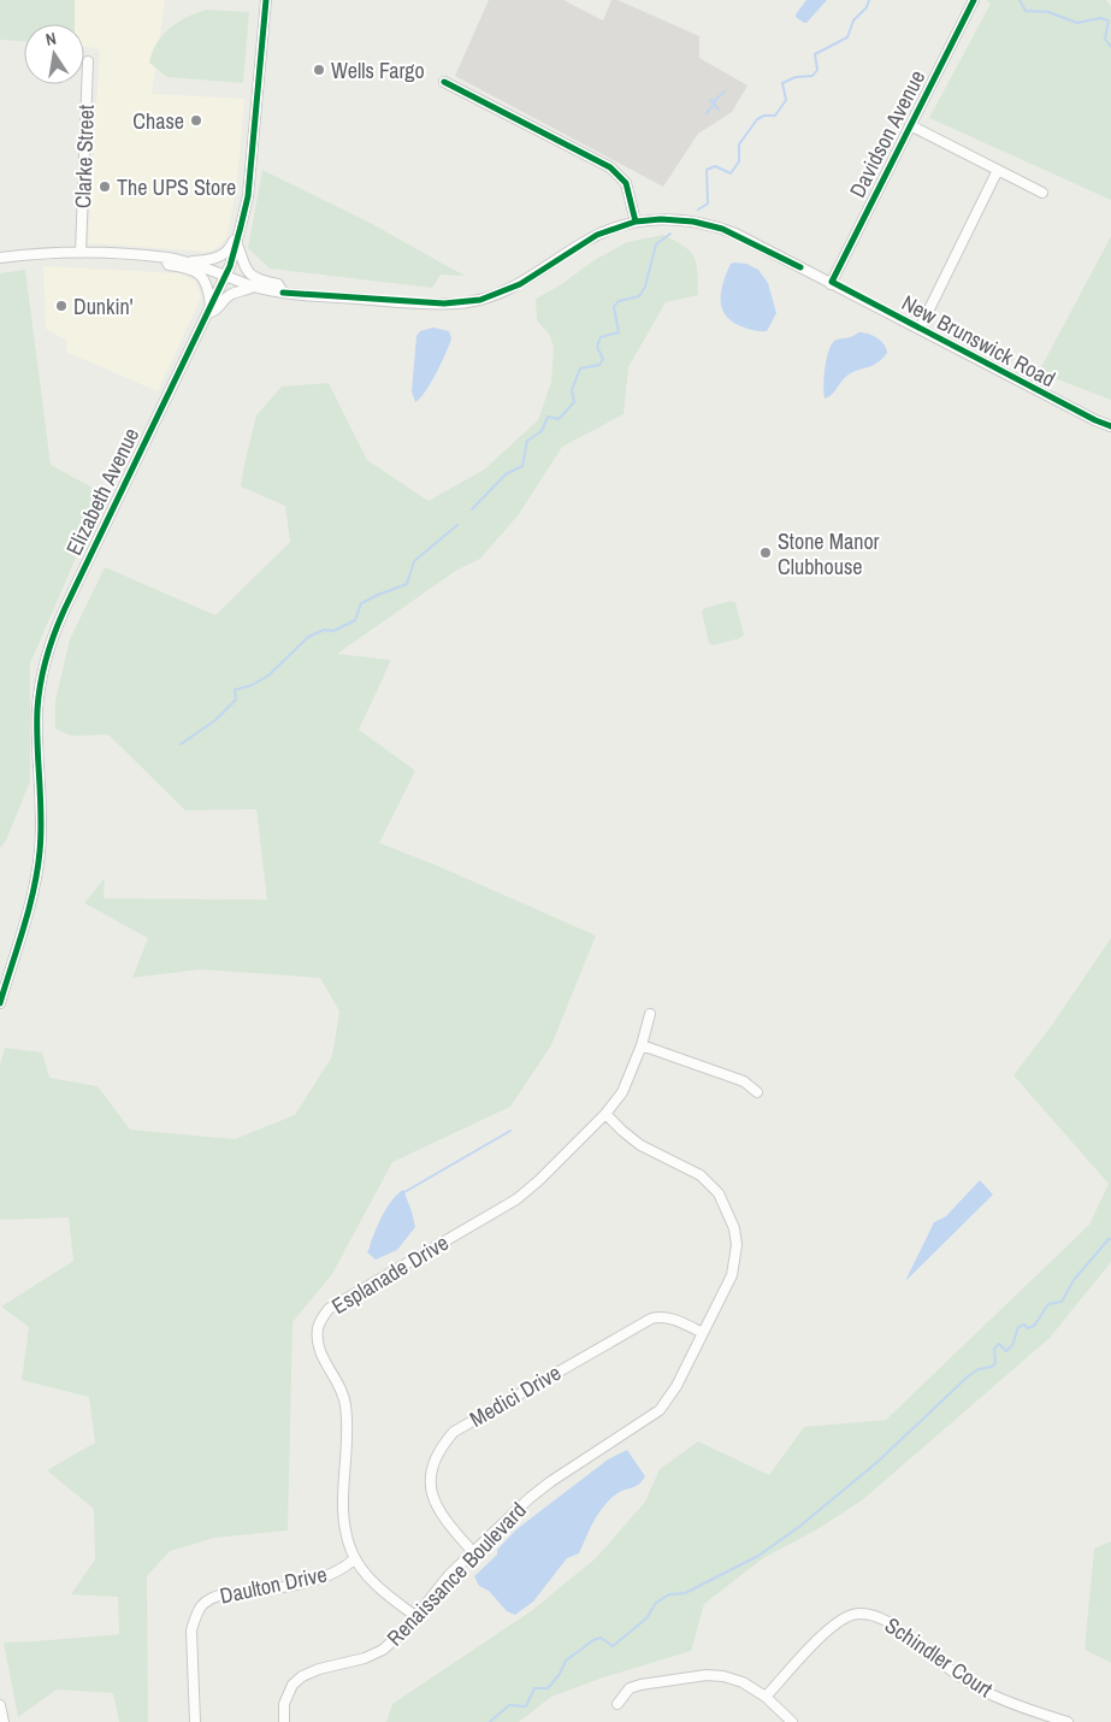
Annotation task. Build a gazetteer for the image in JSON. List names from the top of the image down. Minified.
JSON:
{"streets":{"street":["Davidson Avenue","Clarke Street","New Brunswick Road","Elizabeth Avenue","Esplanade Drive","Medici Drive","Renaissance Boulevard","Daulton Drive","Schindler Court"]},"crossings":[["Davidson Avenue","New Brunswick Road"],["New Brunswick Road","Elizabeth Avenue"],["Esplanade Drive","Renaissance Boulevard"],["Esplanade Drive","Daulton Drive"],["Medici Drive","Renaissance Boulevard"]],"places":["Wells Fargo","Chase","The UPS Store","Dunkin'","Stone Manor Clubhouse"],"north":"top"}
